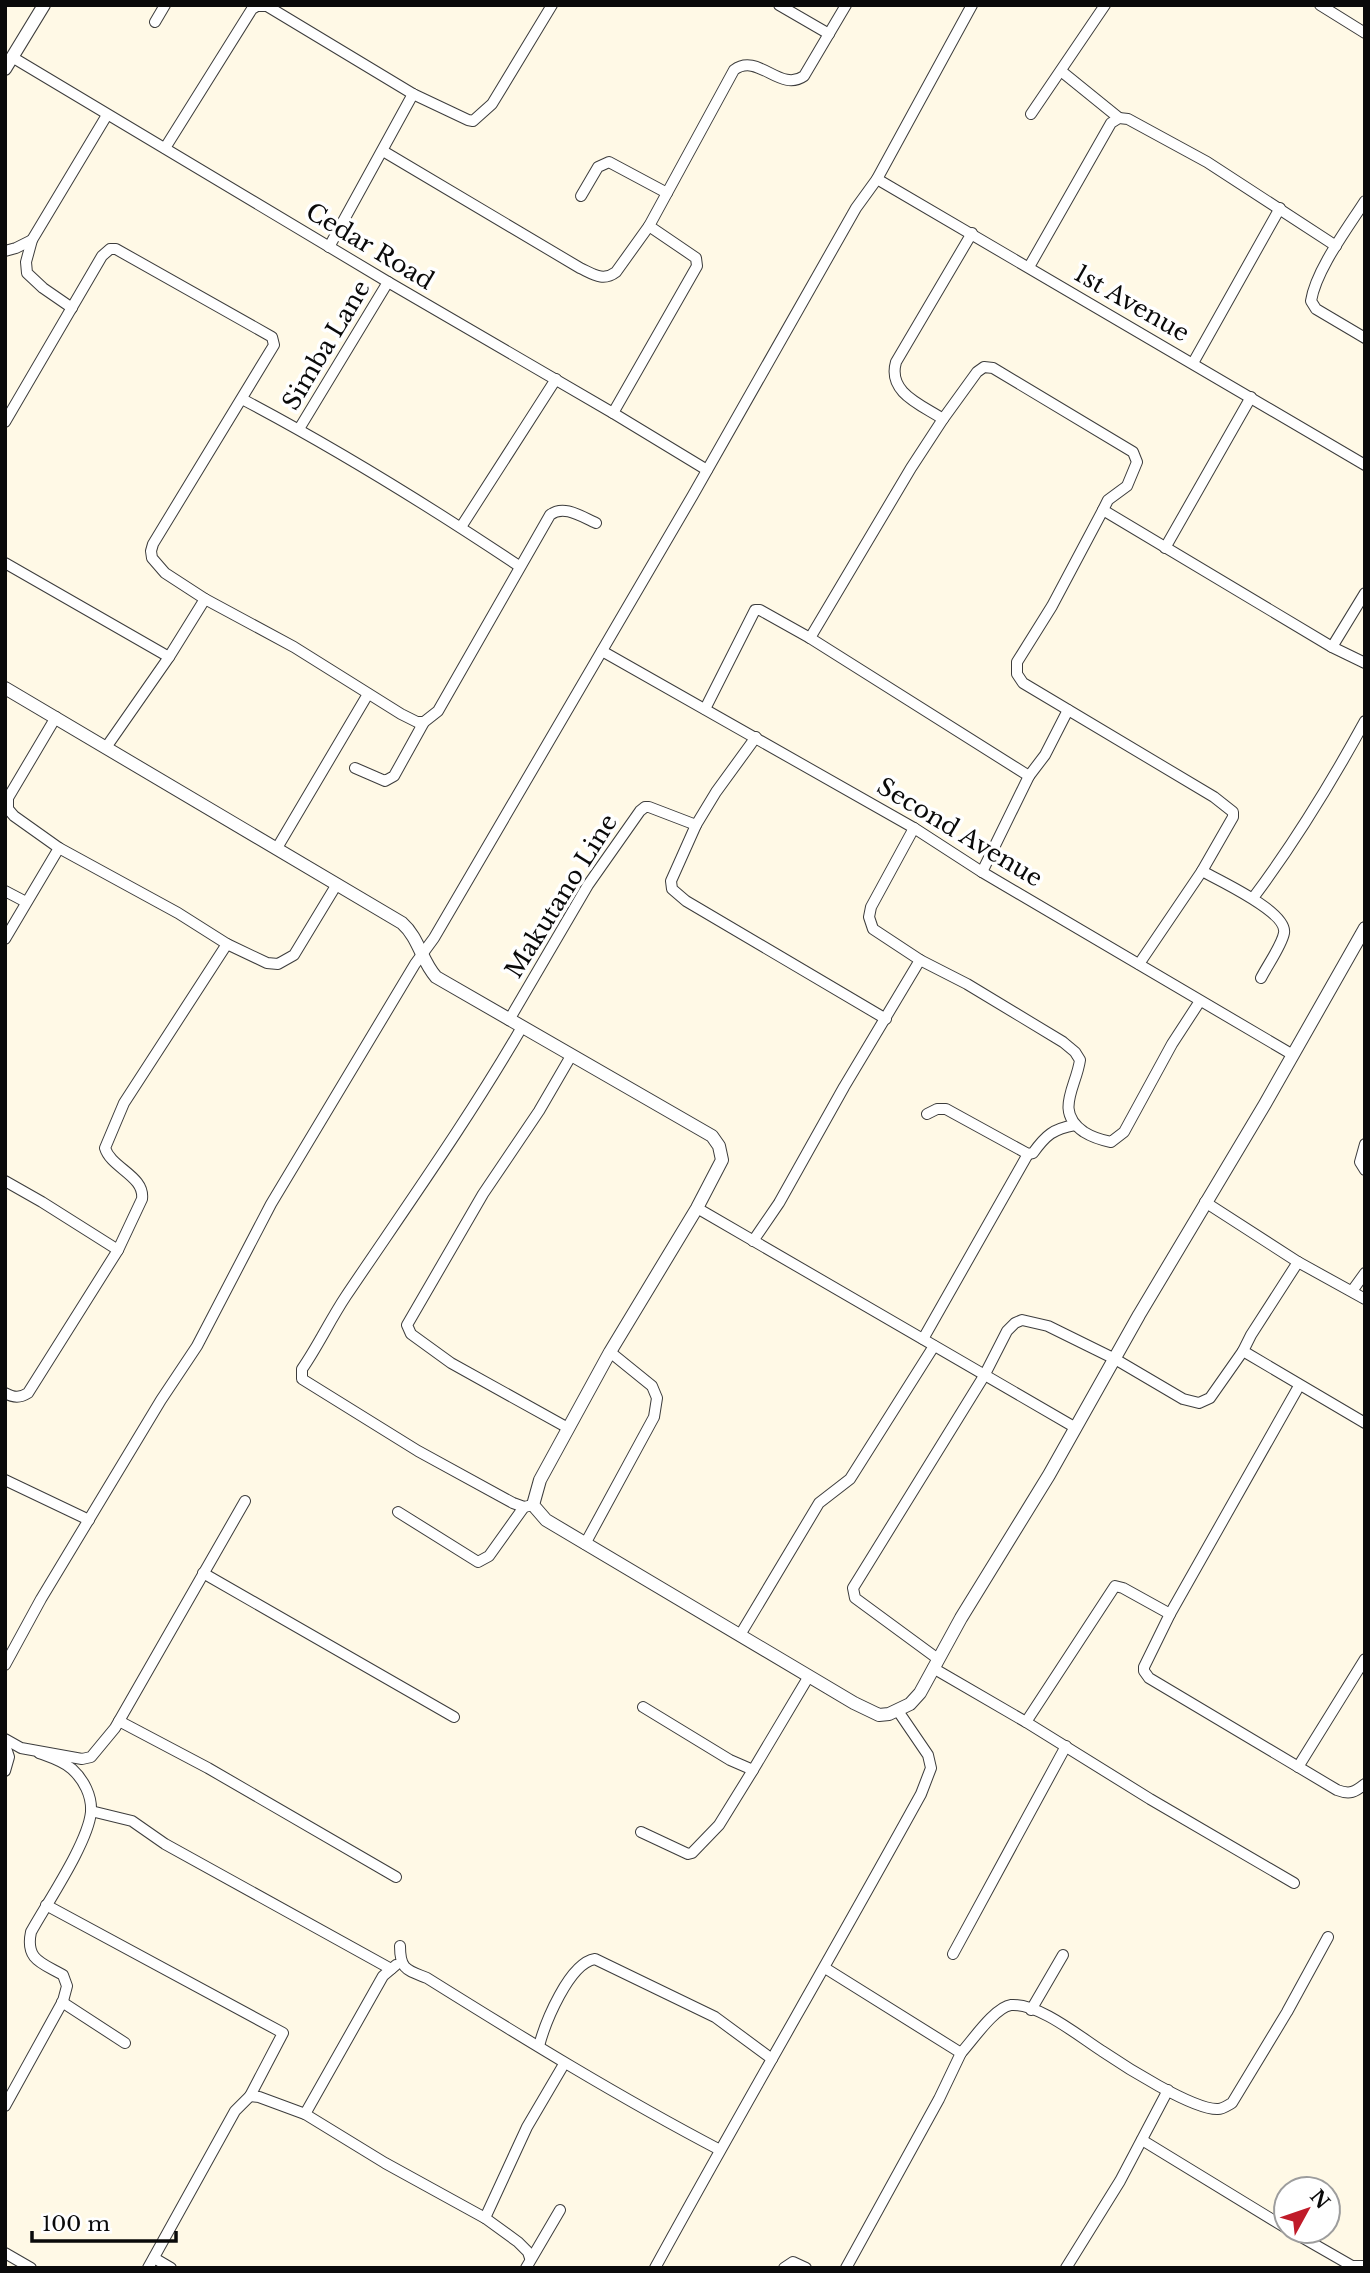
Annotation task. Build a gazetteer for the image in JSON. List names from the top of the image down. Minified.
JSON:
{"streets":{"street":["Cedar Road","1st Avenue","Simba Lane","Second Avenue","Makutano Line"]},"crossings":[["Cedar Road","Simba Lane"]],"scale_bar":"100 m","north":"top right"}
